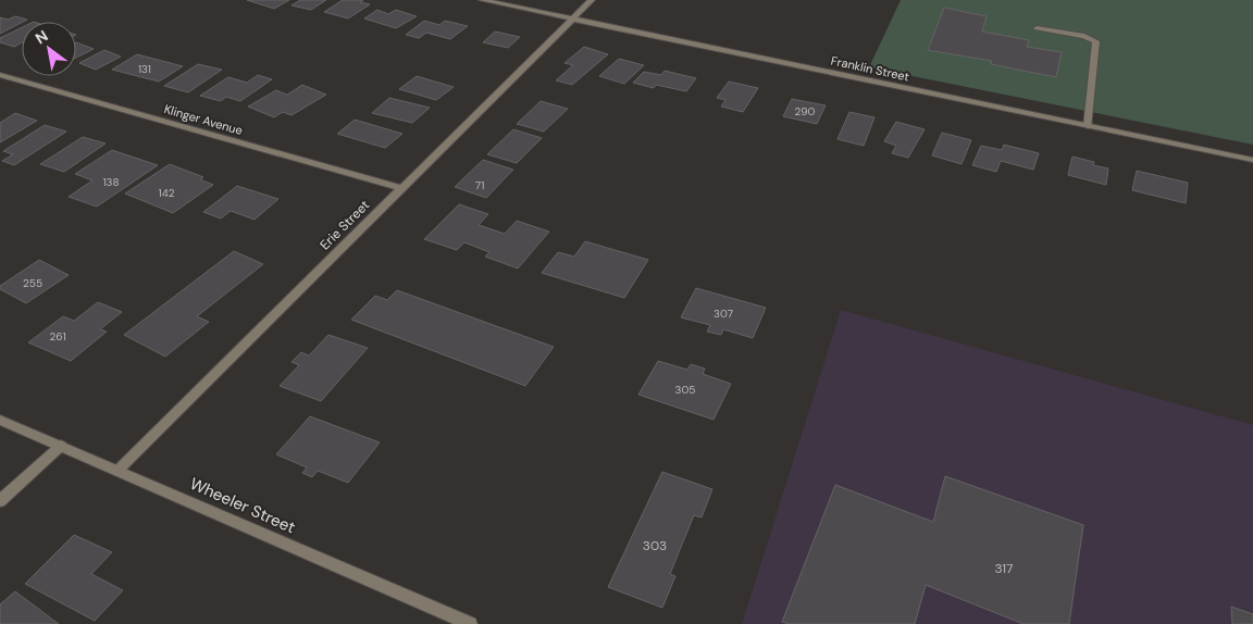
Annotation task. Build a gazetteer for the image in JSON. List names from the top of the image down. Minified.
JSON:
{"streets":{"street":["Franklin Street","Klinger Avenue","Erie Street","Wheeler Street"]},"crossings":[["Franklin Street","Erie Street"],["Klinger Avenue","Erie Street"],["Erie Street","Wheeler Street"]],"house_numbers":["131","290","138","71","142","255","307","261","305","303","317"],"north":"top left"}
